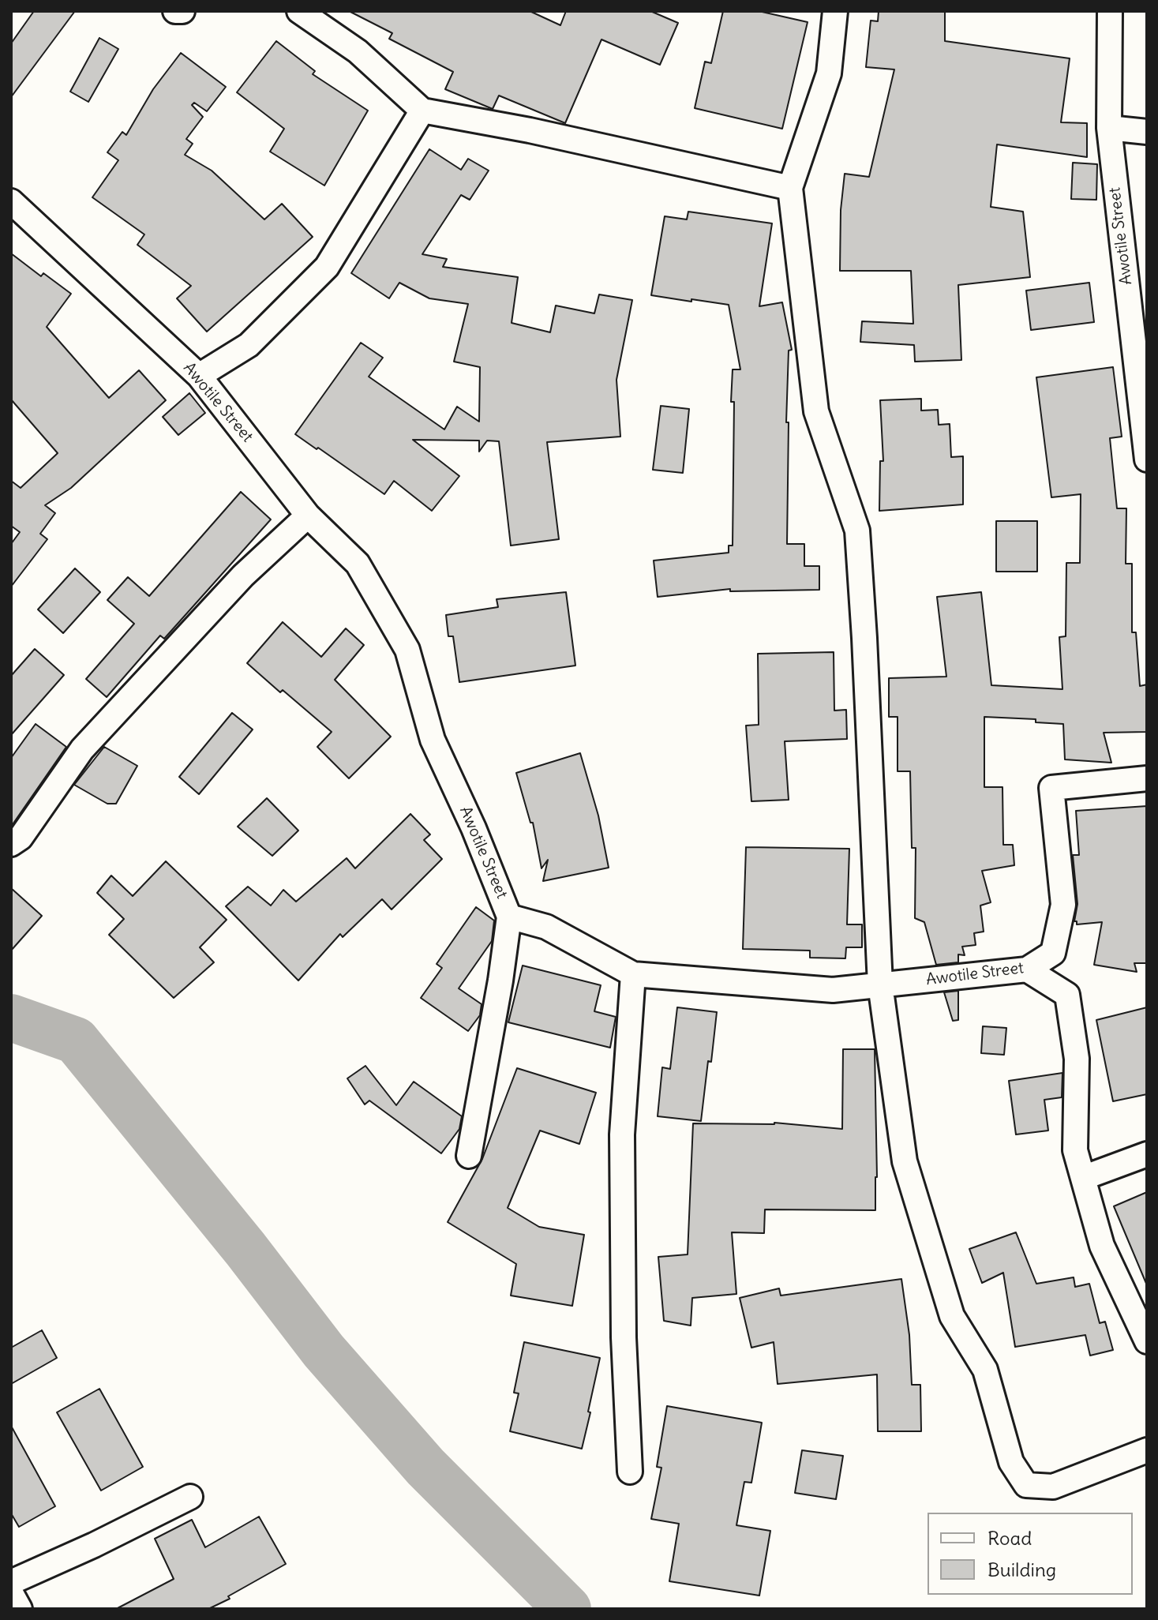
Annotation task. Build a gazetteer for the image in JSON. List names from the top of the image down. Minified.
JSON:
{"streets":{"street":["Awotile Street"]},"legend":["Road","Building"]}
